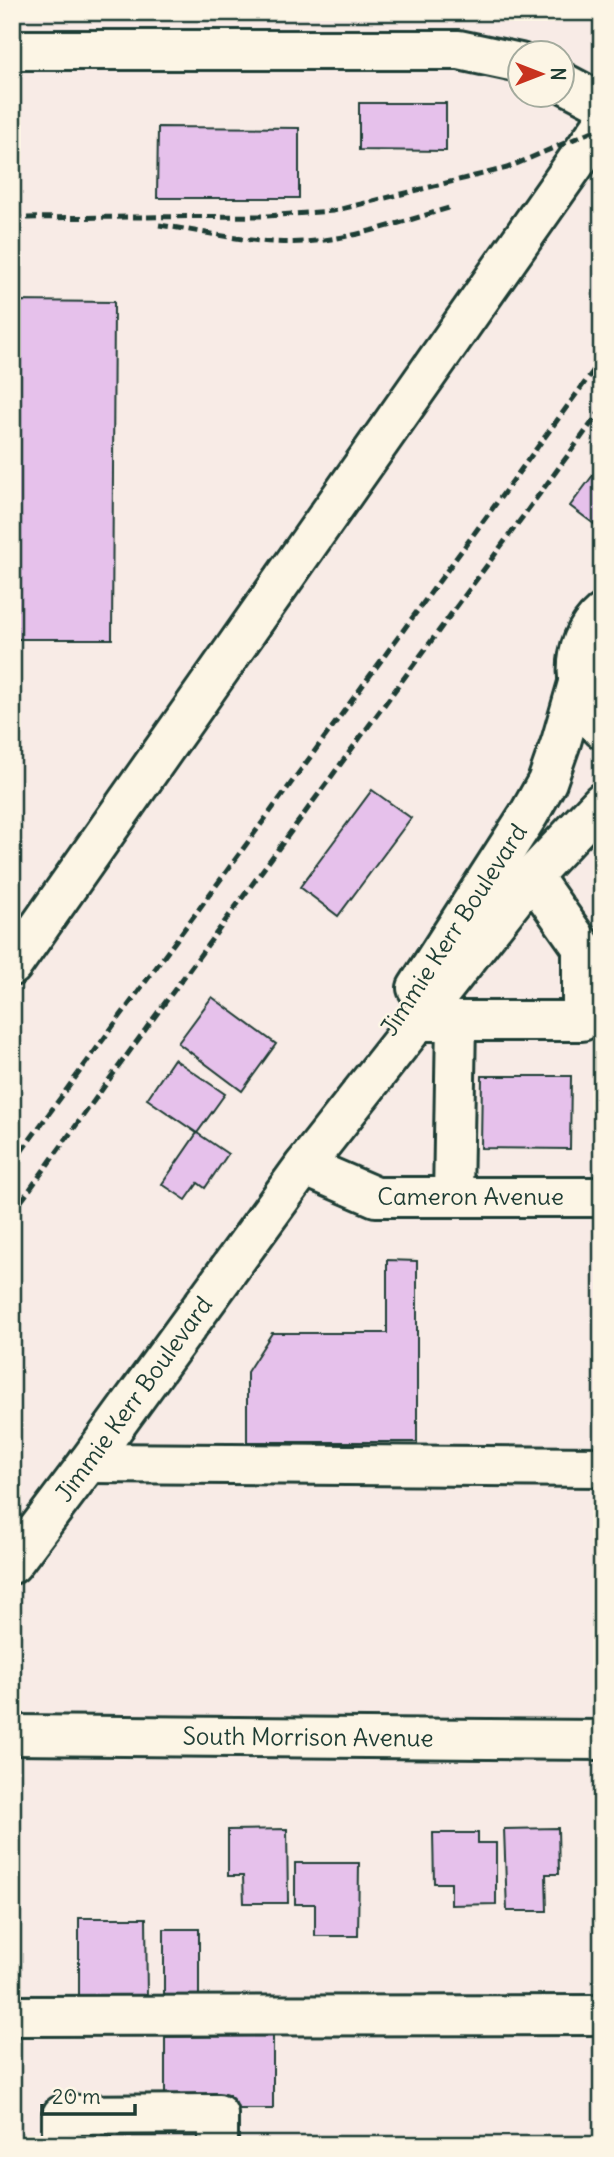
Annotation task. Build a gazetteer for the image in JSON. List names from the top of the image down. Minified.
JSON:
{"streets":{"main road":["Jimmie Kerr Boulevard","Cameron Avenue","South Morrison Avenue"]},"crossings":[["Jimmie Kerr Boulevard","Cameron Avenue"]],"scale_bar":"20 m","north":"right"}
